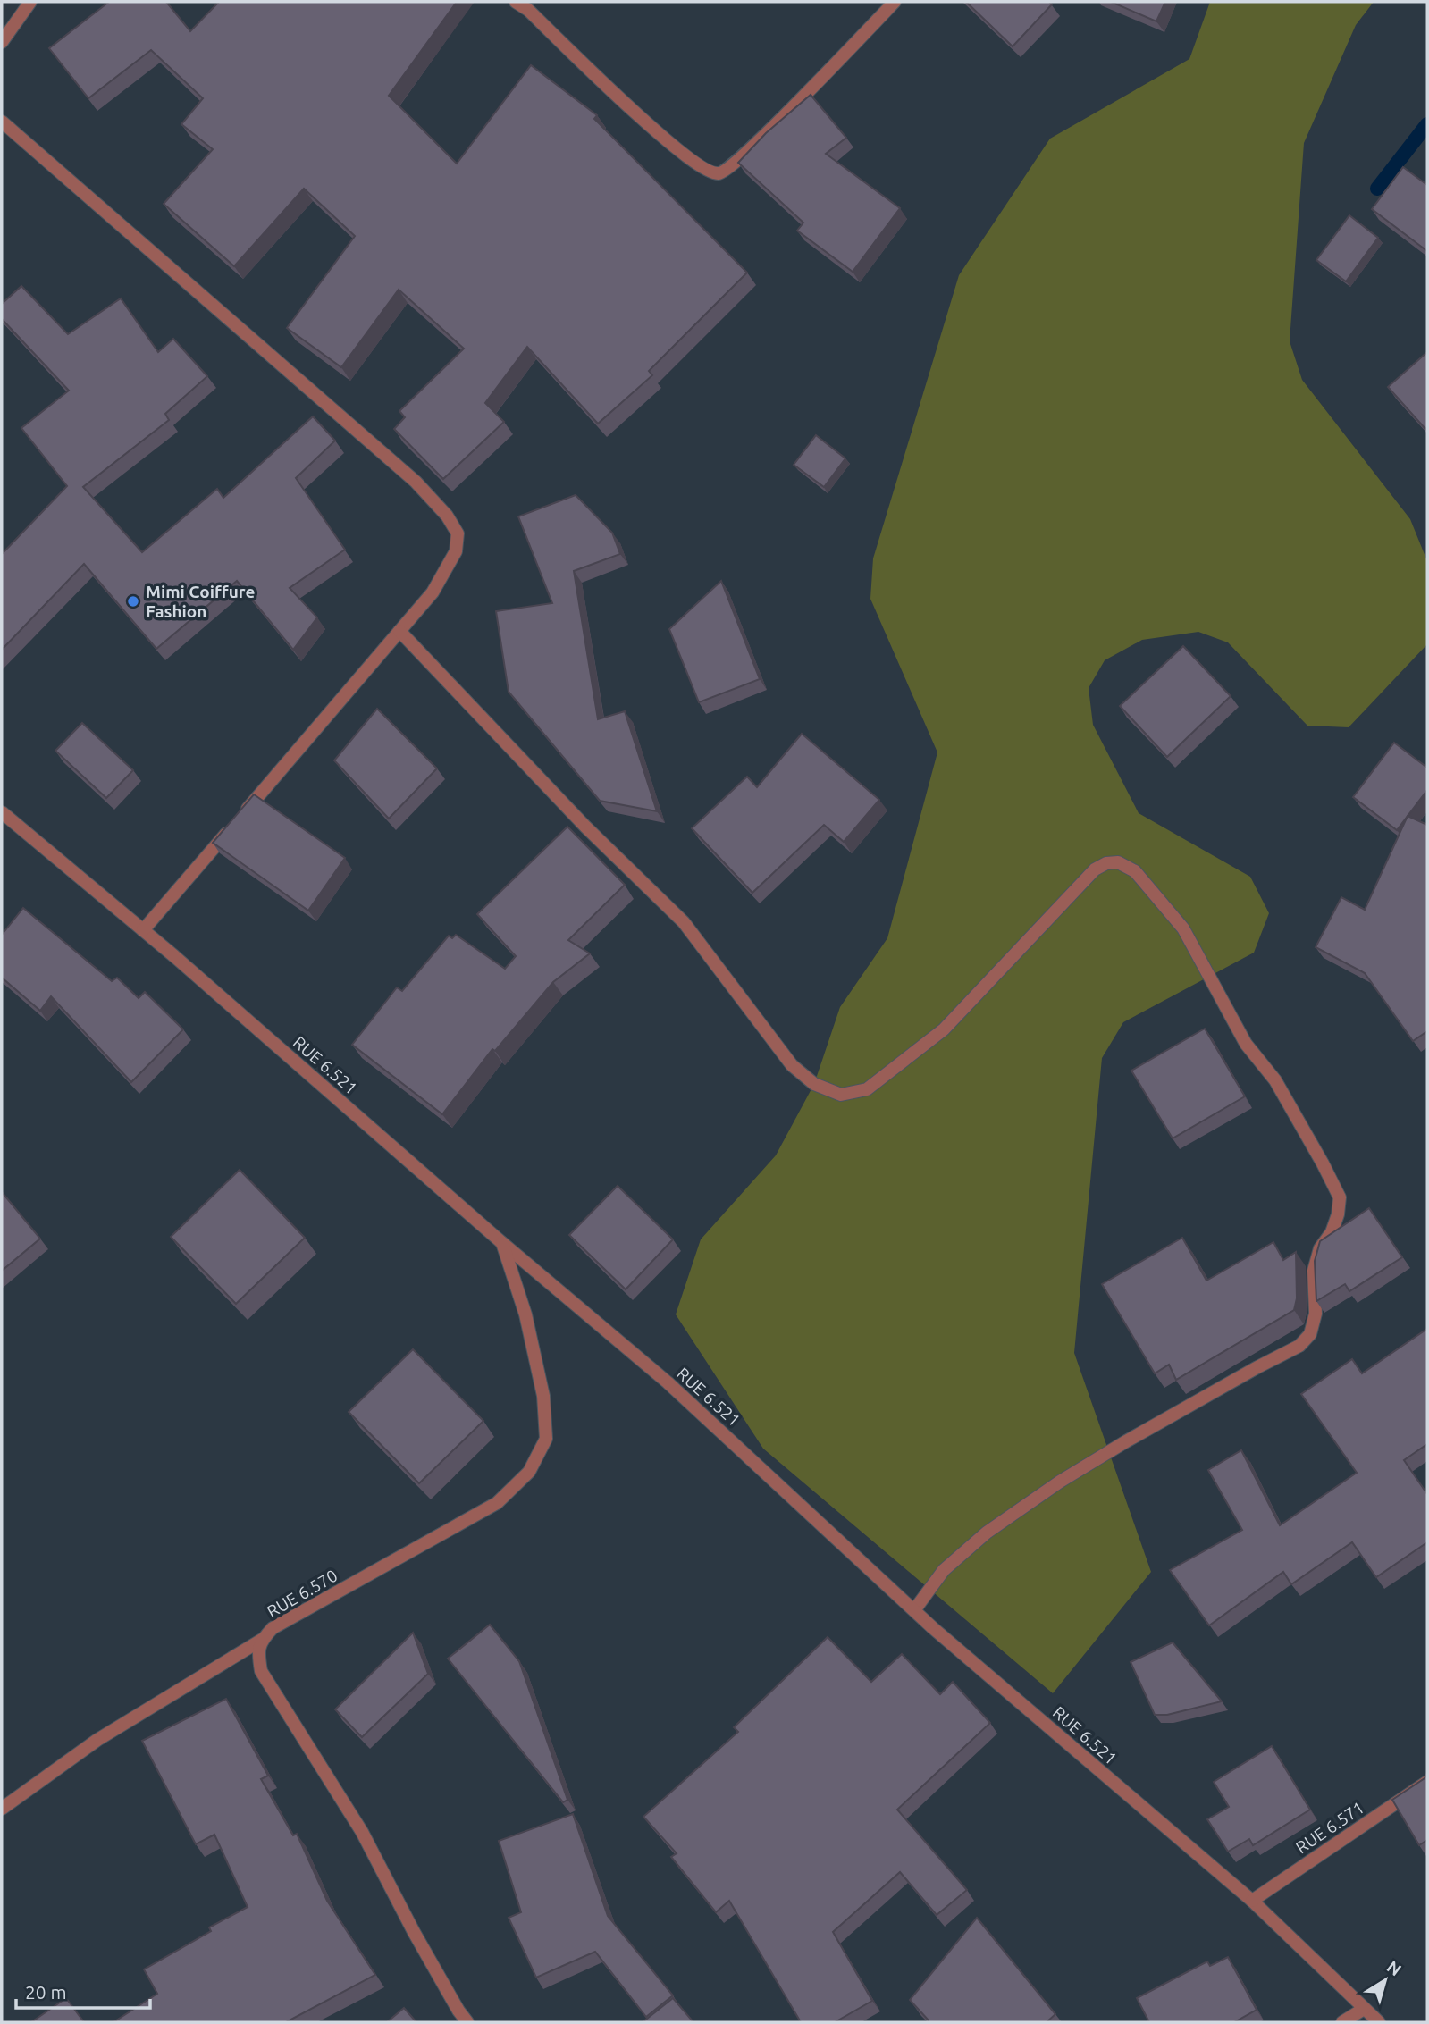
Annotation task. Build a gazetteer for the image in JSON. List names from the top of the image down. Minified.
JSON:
{"streets":{"street":["RUE 6.521","RUE 6.570","RUE 6.571"]},"crossings":[["RUE 6.521","RUE 6.570"],["RUE 6.521","RUE 6.571"]],"places":["Mimi Coiffure Fashion"],"scale_bar":"20 m","north":"top right"}
